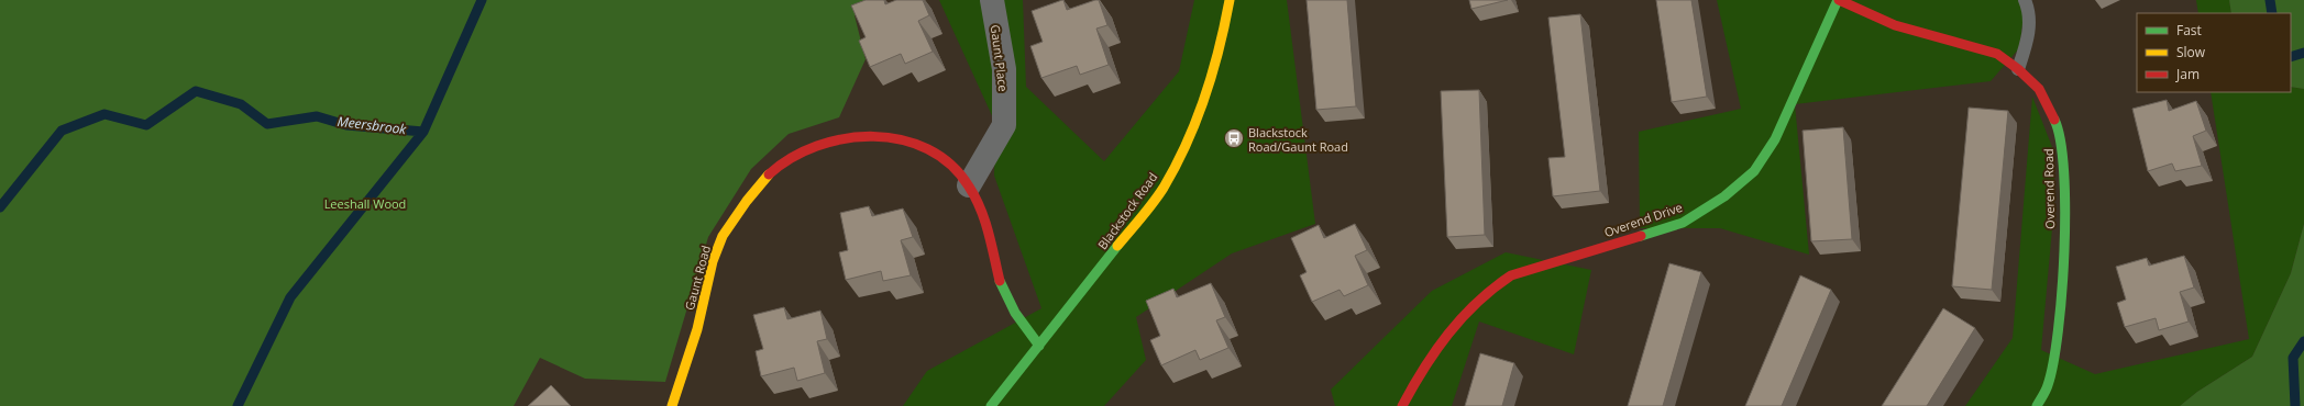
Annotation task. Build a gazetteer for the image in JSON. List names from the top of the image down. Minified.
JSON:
{"streets":{"street":["Gaunt Place","Overend Road","Blackstock Road","Overend Drive","Gaunt Road"]},"crossings":[["Gaunt Place","Gaunt Road"],["Overend Road","Overend Drive"],["Blackstock Road","Gaunt Road"]],"water":["Meersbrook"],"parks":["Leeshall Wood"],"places":{"bus stop":["Blackstock Road/Gaunt Road"]},"legend":["Fast","Slow","Jam"]}
